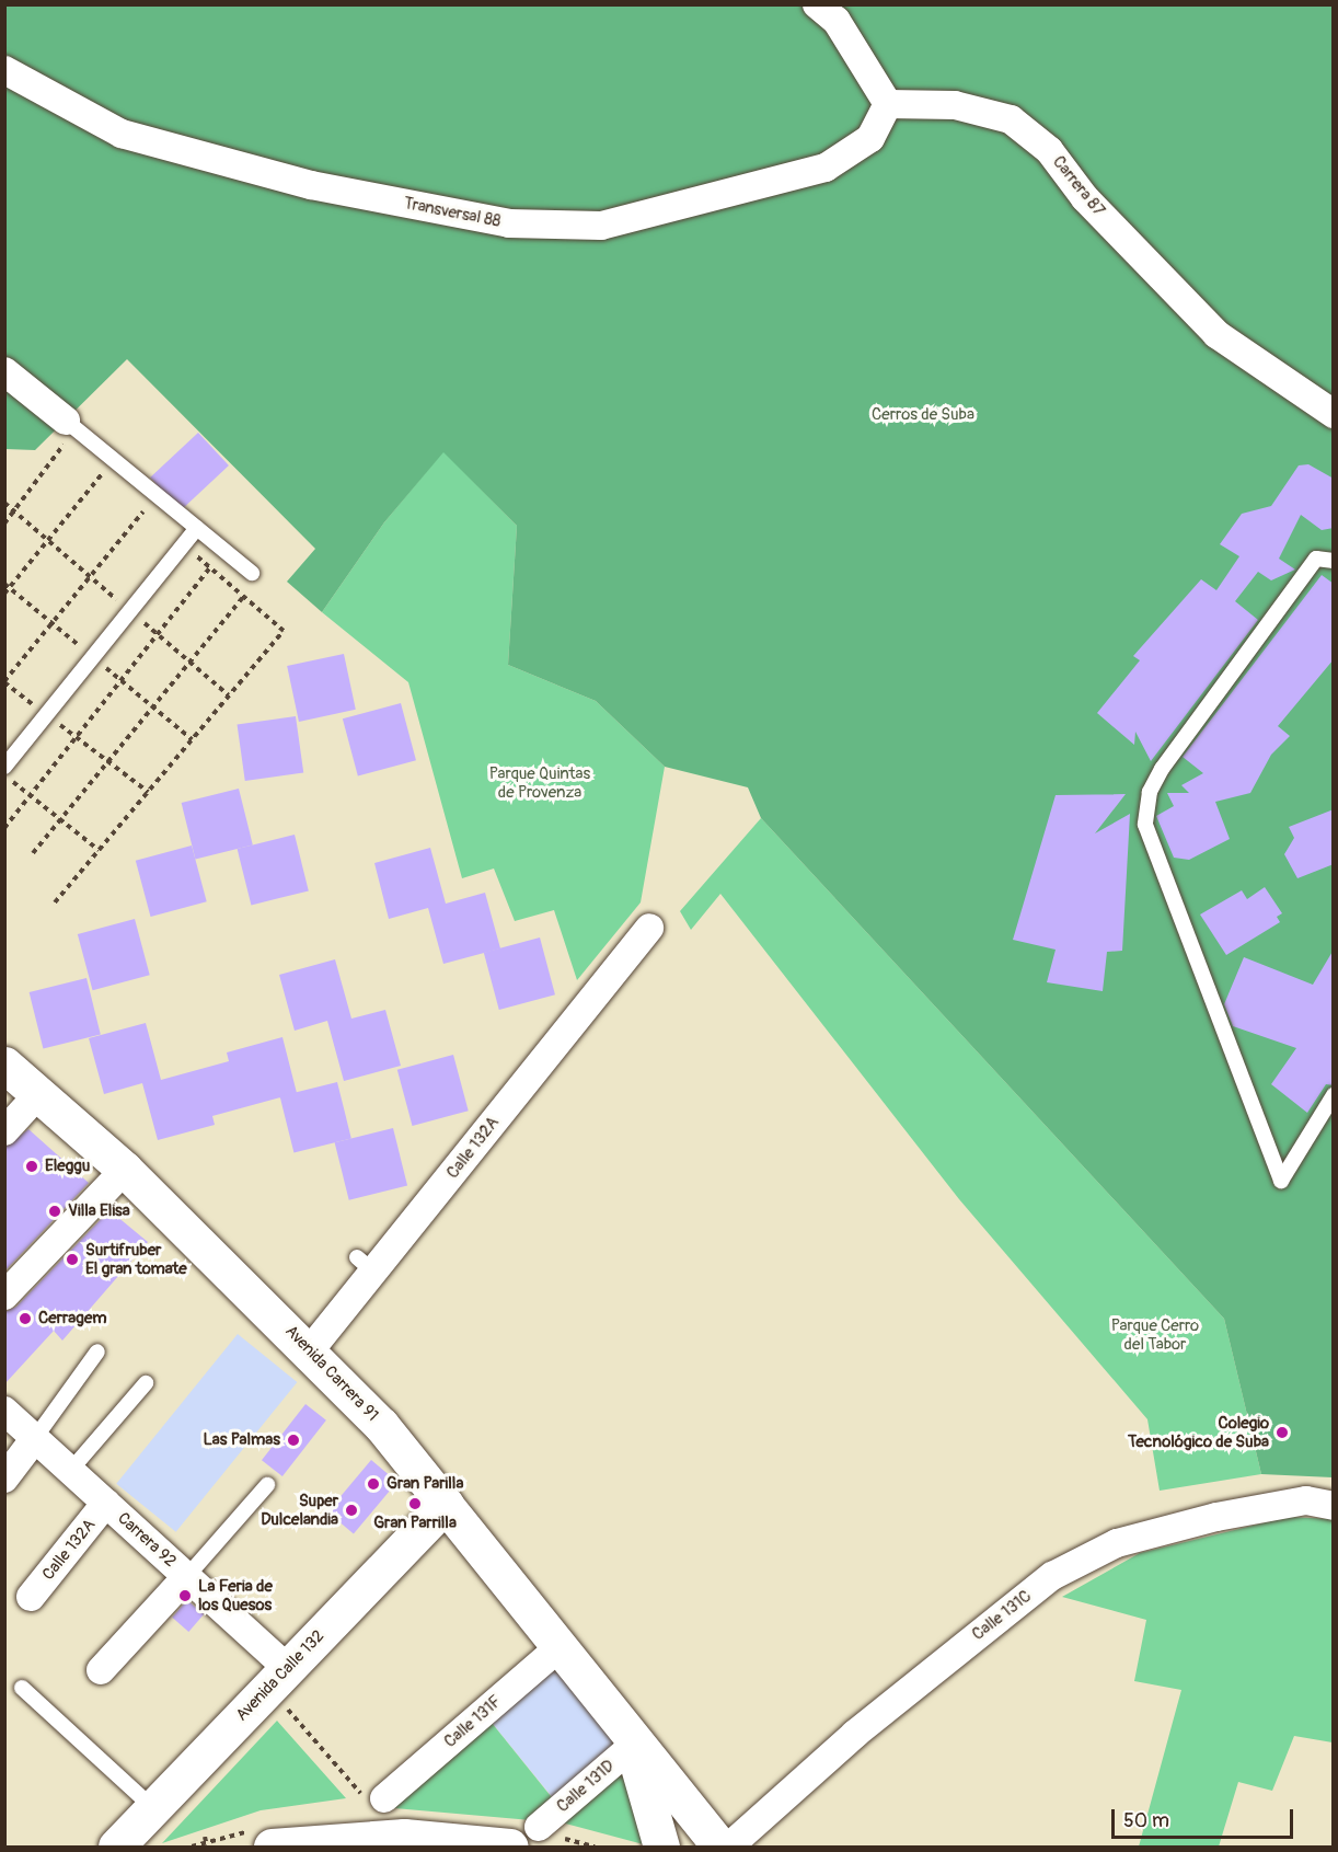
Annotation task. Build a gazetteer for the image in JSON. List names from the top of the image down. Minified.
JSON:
{"streets":{"main road":["Avenida Carrera 91","Avenida Calle 132"],"street":["Carrera 87","Transversal 88","Calle 132A","Carrera 92","Calle 131C","Calle 131F","Calle 131D"]},"crossings":[["Carrera 87","Transversal 88"],["Calle 132A","Avenida Carrera 91"],["Calle 132A","Carrera 92"],["Avenida Carrera 91","Avenida Calle 132"],["Avenida Carrera 91","Calle 131F"],["Avenida Carrera 91","Calle 131D"],["Carrera 92","Avenida Calle 132"]],"parks":["Cerros de Suba","Parque Quintas de Provenza","Parque Cerro del Tabor"],"places":["Eleggu","Villa Elisa","Surtifruber El gran tomate","Cerragem","Colegio Tecnológico de Suba","Las Palmas","Gran Parilla","Gran Parrilla","Super Dulcelandia","La Feria de los Quesos"],"scale_bar":"50 m"}
